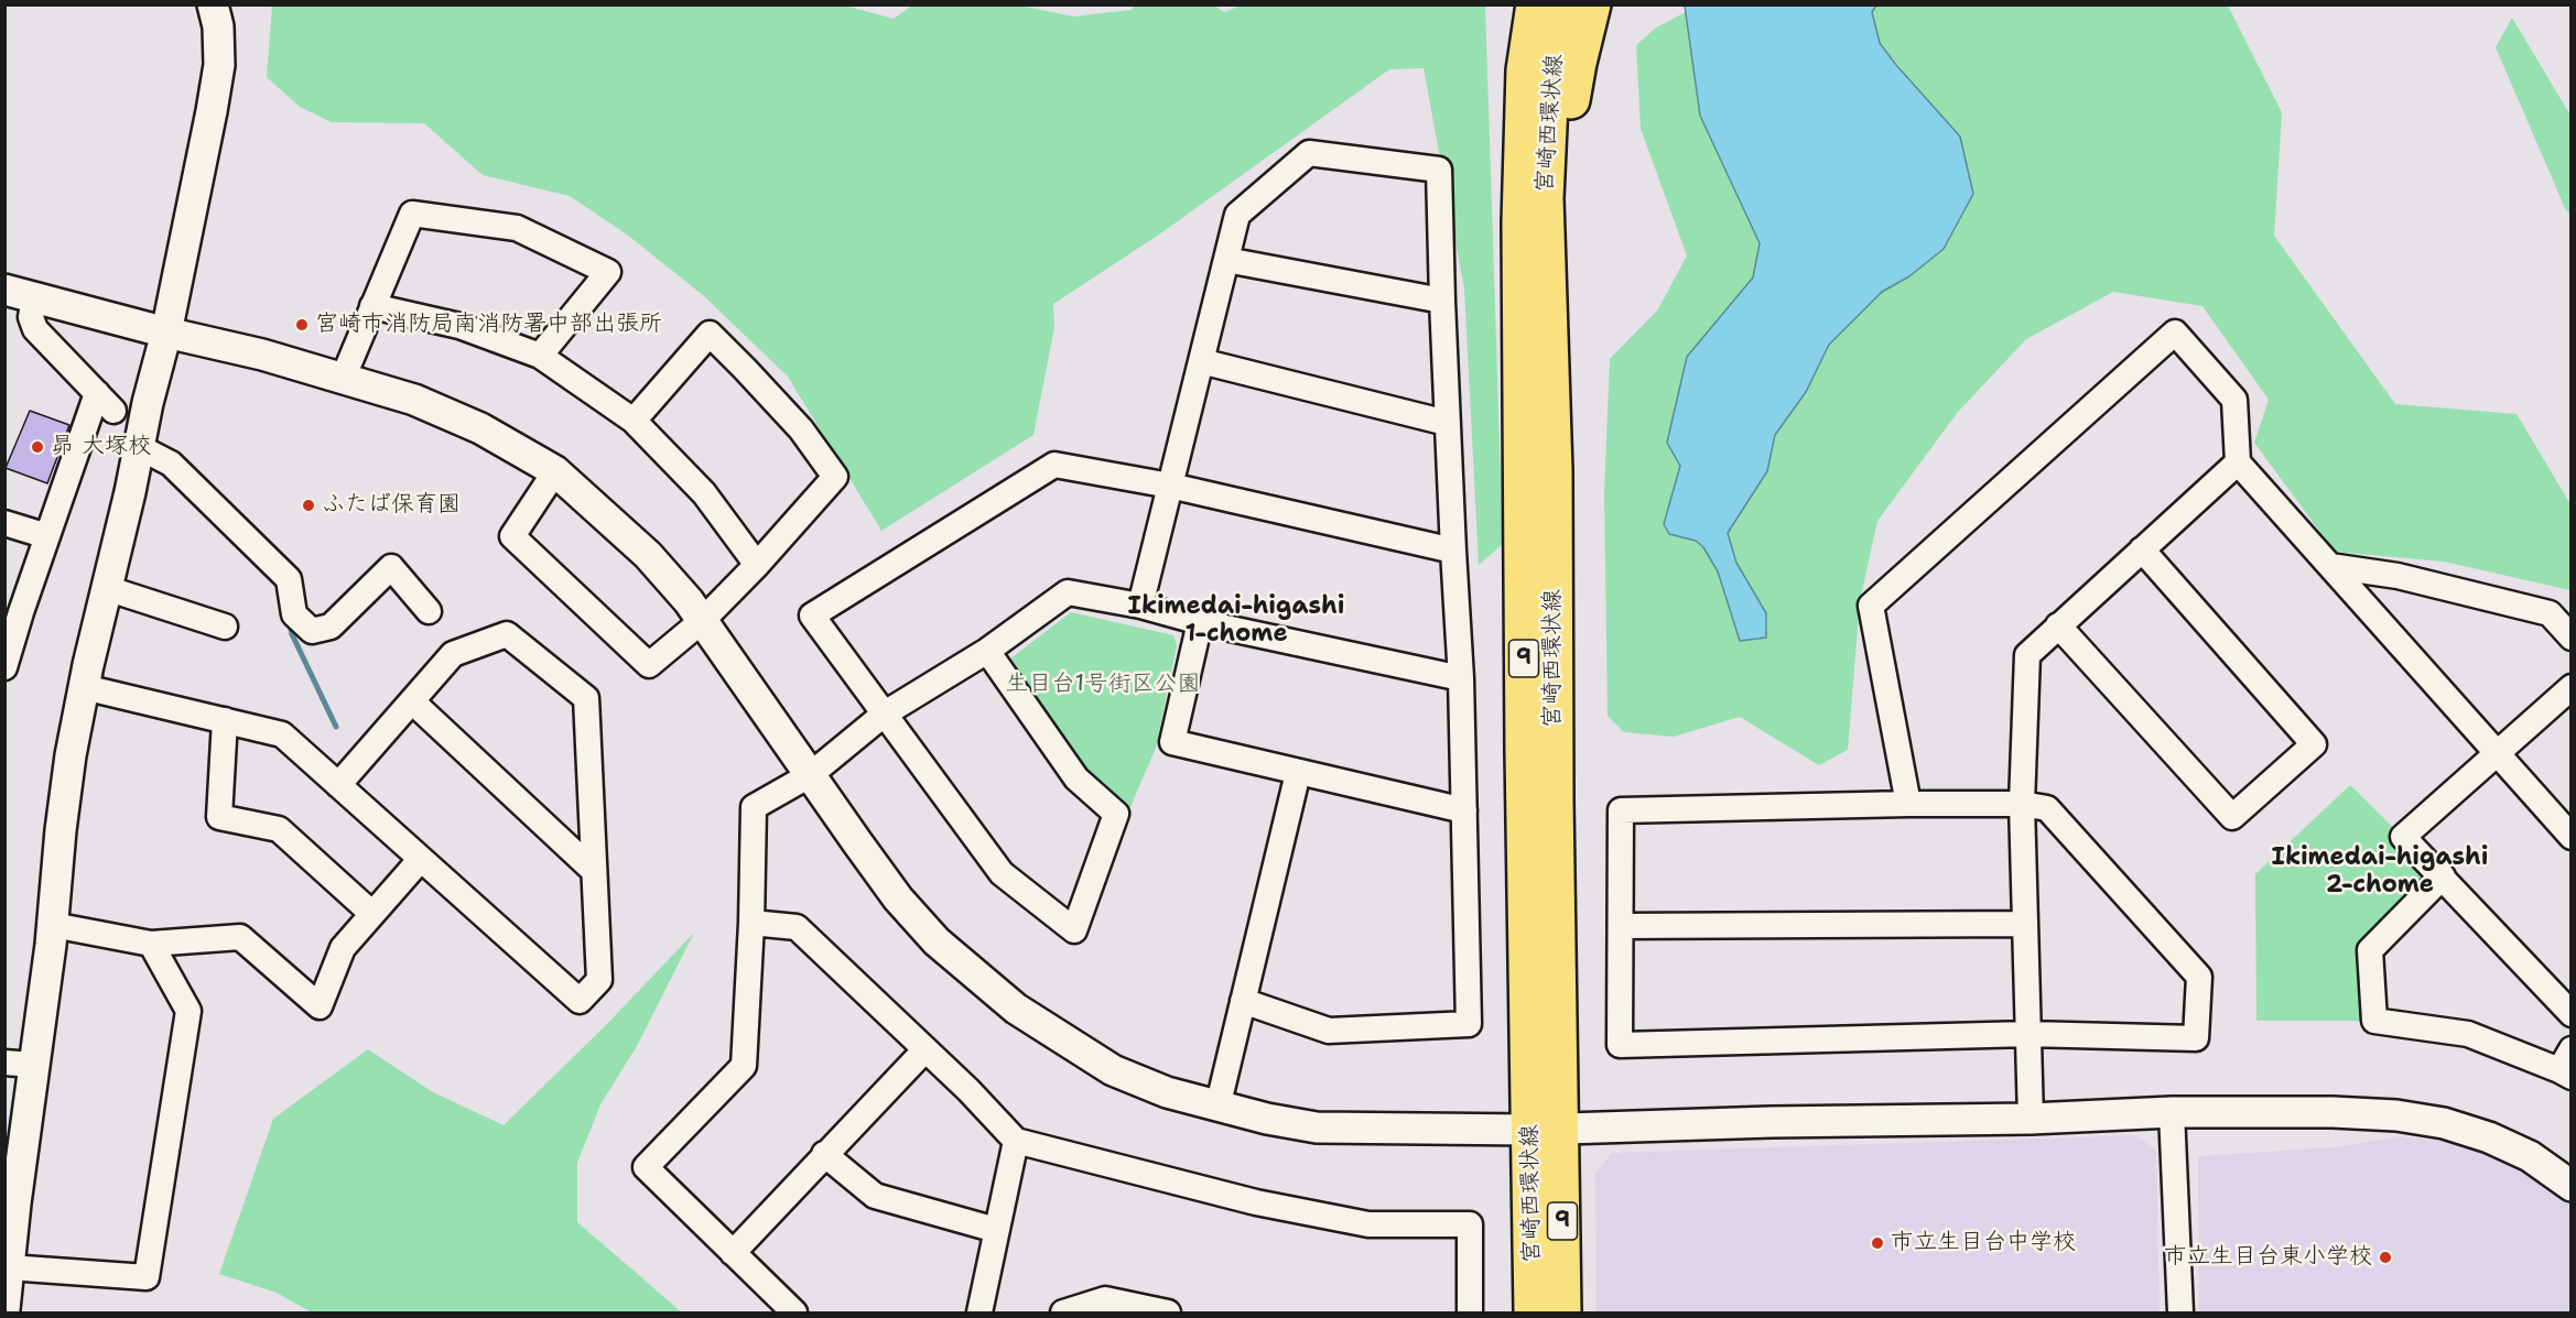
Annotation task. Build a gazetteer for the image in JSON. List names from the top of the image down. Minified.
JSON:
{"streets":{"main road":["宮崎西環状線","9"]},"districts":["Ikimedai-higashi 1-chome","Ikimedai-higashi 2-chome"],"parks":["生目台1号街区公園"],"places":["宮崎市消防局南消防署中部出張所","昴 大塚校","ふたば保育園","市立生目台中学校","市立生目台東小学校"]}
